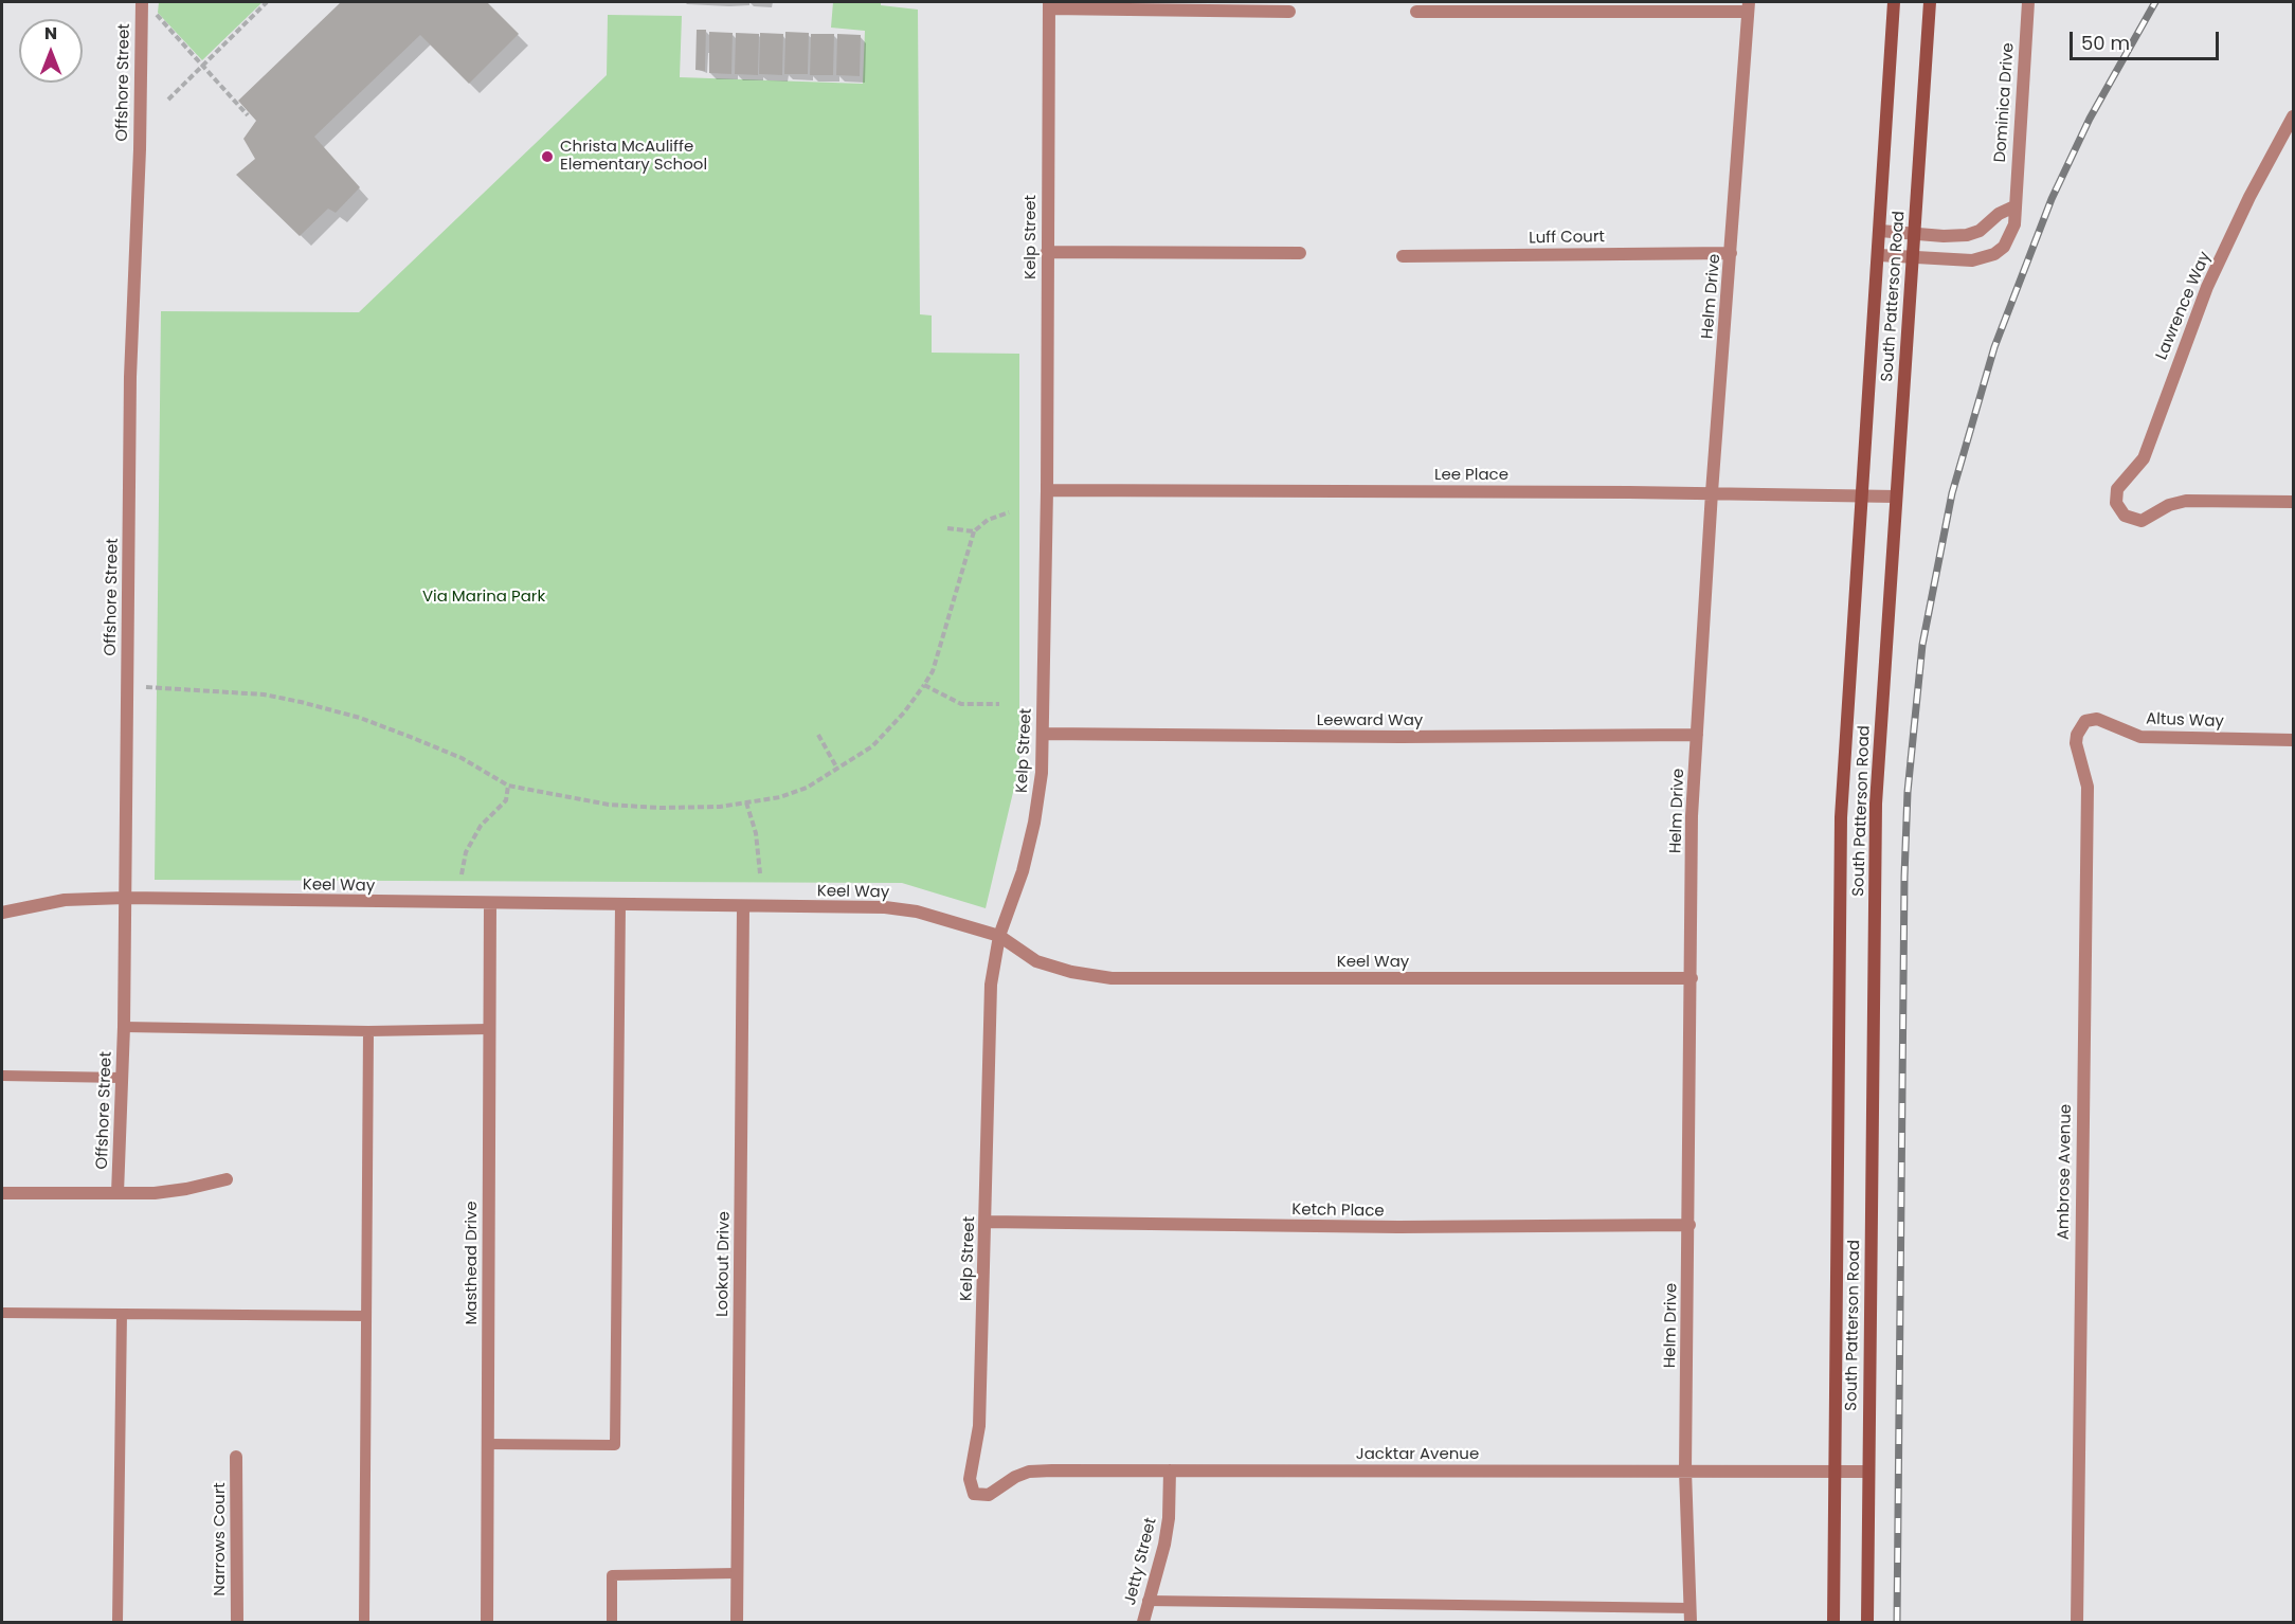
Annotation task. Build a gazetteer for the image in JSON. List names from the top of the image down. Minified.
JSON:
{"streets":{"street":["Offshore Street","Dominica Drive","Kelp Street","Luff Court","Helm Drive","South Patterson Road","Lawrence Way","Lee Place","Leeward Way","Altus Way","Keel Way","Ambrose Avenue","Ketch Place","Masthead Drive","Lookout Drive","Jacktar Avenue","Narrows Court","Jetty Street"]},"crossings":[["Offshore Street","Keel Way"],["Dominica Drive","South Patterson Road"],["Kelp Street","Lee Place"],["Kelp Street","Leeward Way"],["Kelp Street","Keel Way"],["Kelp Street","Ketch Place"],["Kelp Street","Jacktar Avenue"],["Luff Court","Helm Drive"],["Helm Drive","Lee Place"],["Helm Drive","Leeward Way"],["Helm Drive","Keel Way"],["Helm Drive","Ketch Place"],["Helm Drive","Jacktar Avenue"],["South Patterson Road","Lee Place"],["South Patterson Road","Jacktar Avenue"],["Altus Way","Ambrose Avenue"],["Keel Way","Masthead Drive"],["Keel Way","Lookout Drive"],["Jacktar Avenue","Jetty Street"]],"parks":["Via Marina Park"],"places":["Christa McAuliffe Elementary School"],"scale_bar":"50 m","north":"top"}
